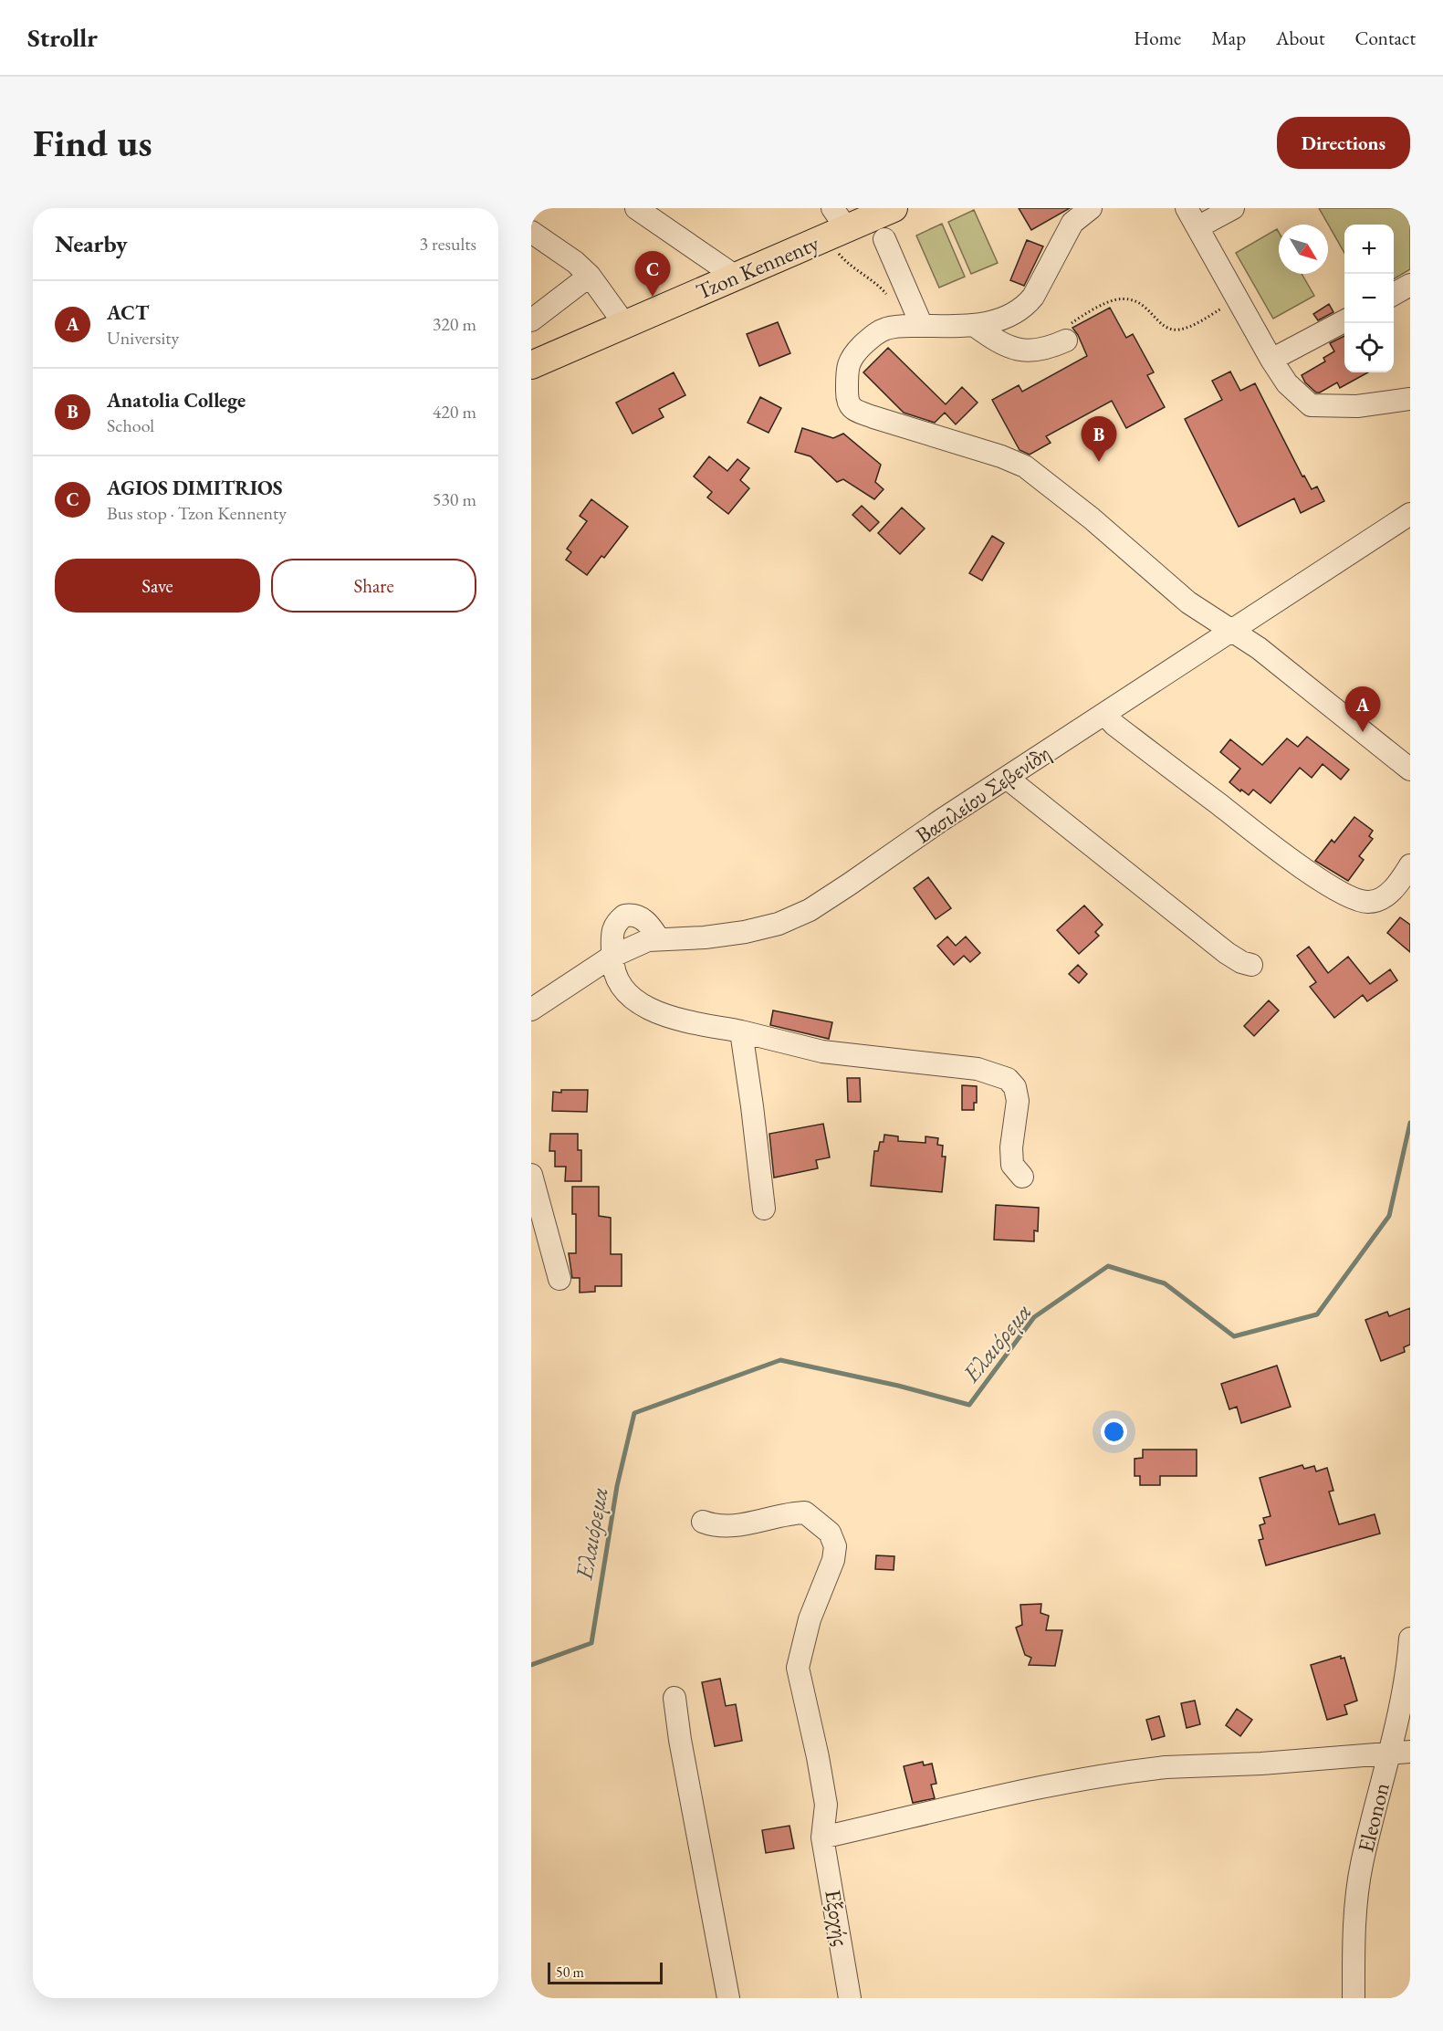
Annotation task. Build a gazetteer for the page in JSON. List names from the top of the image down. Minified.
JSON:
{"streets":{"main road":["Tzon Kennenty"],"street":["Βασιλείου Σεβενίδη","Eleonon","Εξοχής"]},"water":["Ελαιόρεμα"],"scale_bar":"50 m","north":"bottom right","page":{"header":"Strollr","nav":["Home","Map","About","Contact"],"buttons":["Directions",["Save","Share"]],"title":"Find us","heading":["Nearby","3 results"],"map_buttons":["+","−"],"pins":["C","B","A"],"list":[{"mark":"A","name":"ACT","note":"University","value":"320 m"},{"mark":"B","name":"Anatolia College","note":"School","value":"420 m"},{"mark":"C","name":"AGIOS DIMITRIOS","note":"Bus stop · Tzon Kennenty","value":"530 m"}],"scale":"50 m"}}
